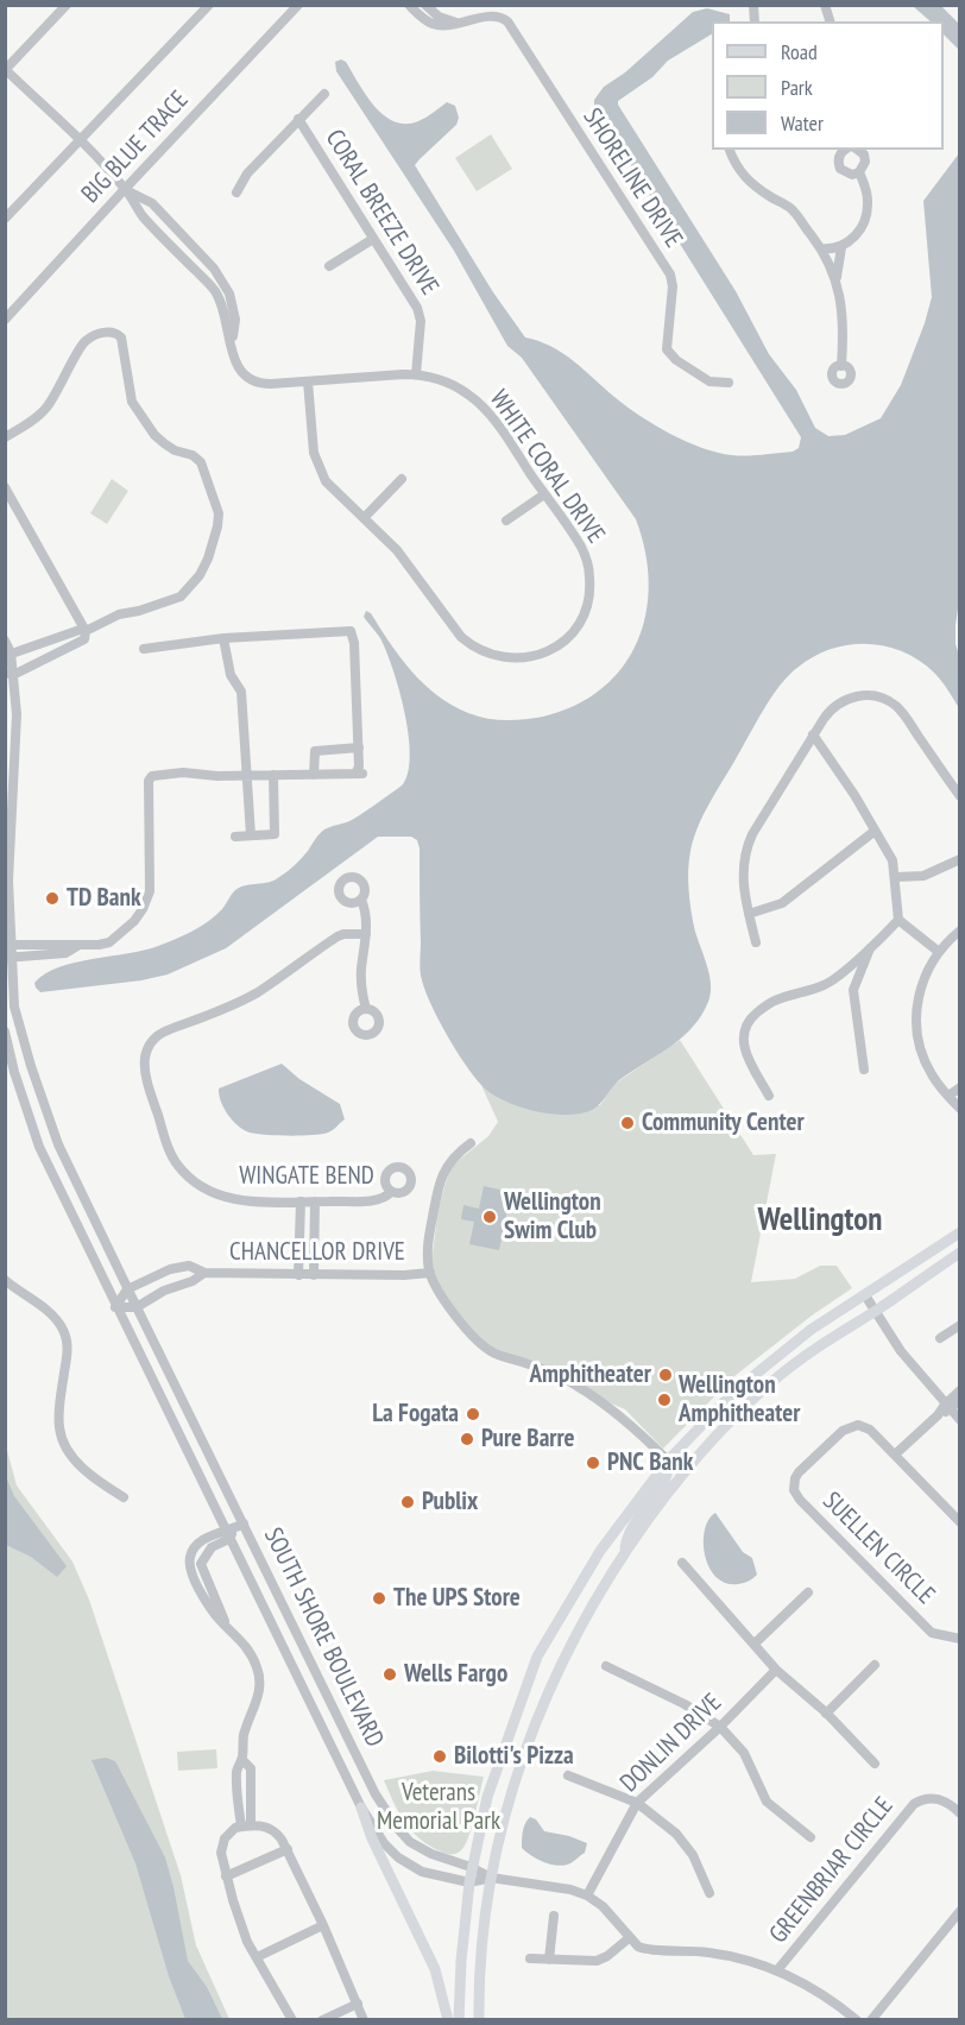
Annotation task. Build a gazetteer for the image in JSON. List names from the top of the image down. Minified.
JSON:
{"streets":{"street":["BIG BLUE TRACE","SHORELINE DRIVE","CORAL BREEZE DRIVE","WHITE CORAL DRIVE","WINGATE BEND","CHANCELLOR DRIVE","SUELLEN CIRCLE","SOUTH SHORE BOULEVARD","DONLIN DRIVE","GREENBRIAR CIRCLE"]},"crossings":[["BIG BLUE TRACE","WHITE CORAL DRIVE"],["CORAL BREEZE DRIVE","WHITE CORAL DRIVE"],["CHANCELLOR DRIVE","SOUTH SHORE BOULEVARD"]],"districts":["Wellington"],"parks":["Veterans Memorial Park"],"places":["TD Bank","Community Center","Wellington Swim Club","Amphitheater","Wellington Amphitheater","La Fogata","Pure Barre","PNC Bank","Publix","The UPS Store","Wells Fargo","Bilotti's Pizza"],"legend":["Road","Park","Water"]}
